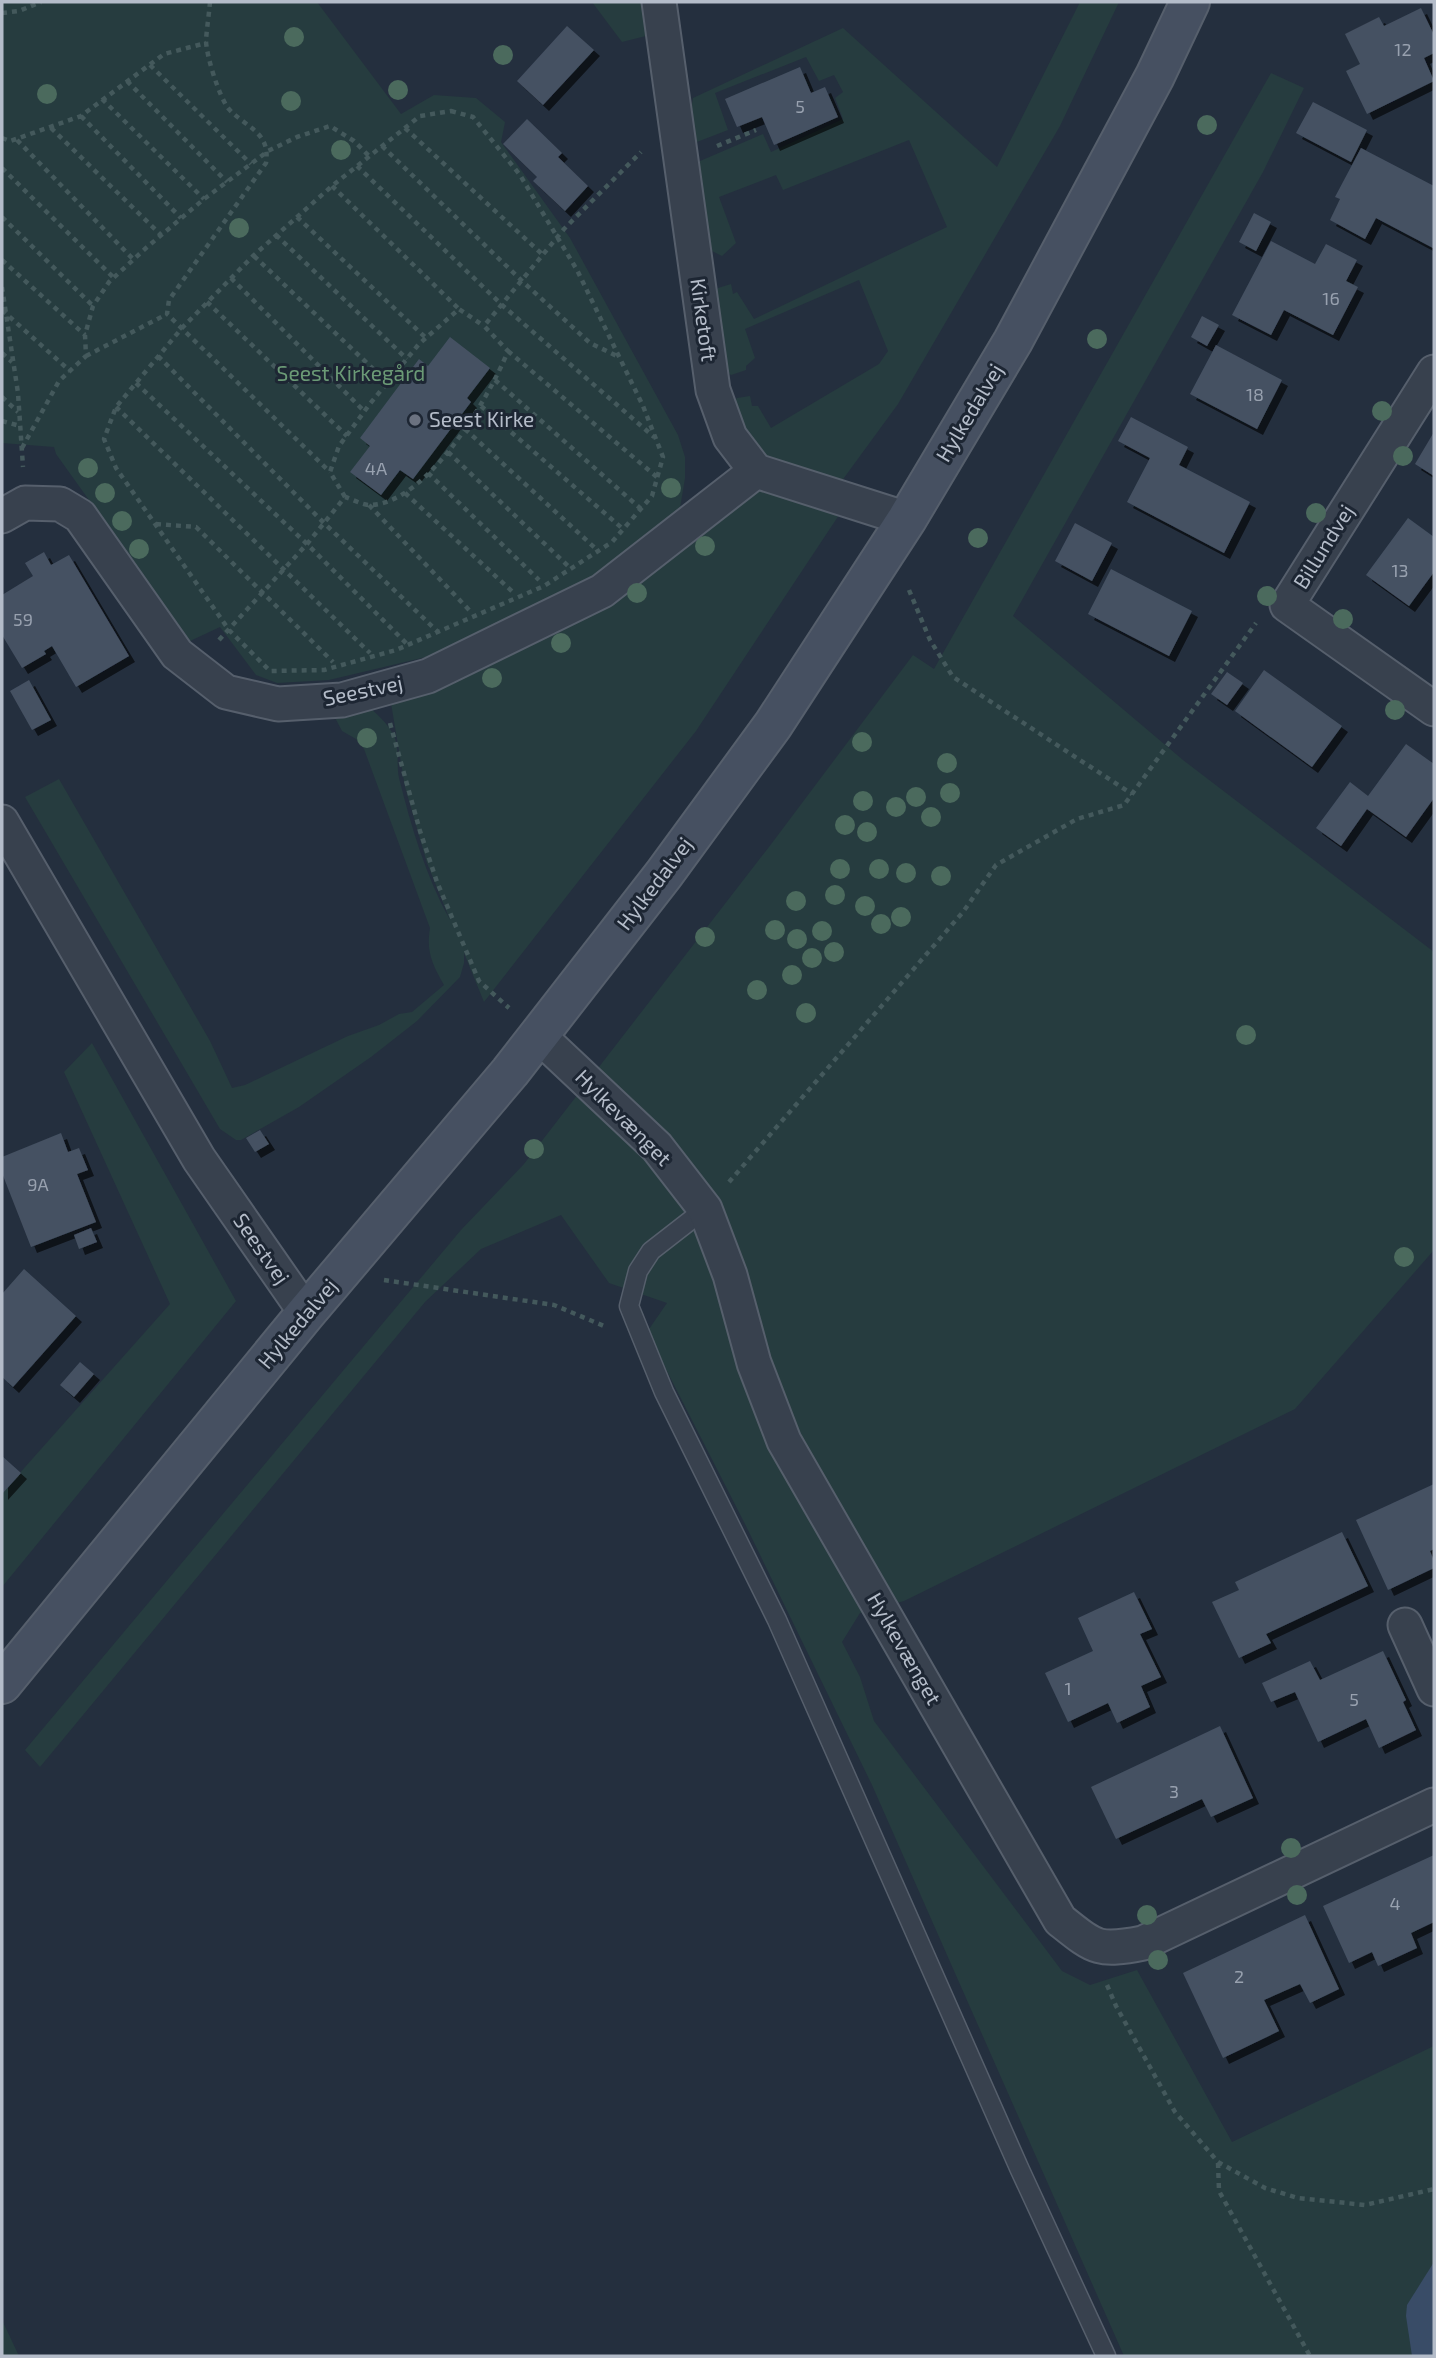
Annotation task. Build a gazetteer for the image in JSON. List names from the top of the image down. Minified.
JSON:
{"streets":{"street":["Kirketoft","Hylkedalvej","Billundvej","Seestvej","Hylkevænget"]},"crossings":[["Kirketoft","Seestvej"],["Hylkedalvej","Seestvej"],["Hylkedalvej","Hylkevænget"]],"parks":["Seest Kirkegård"],"places":["Seest Kirke"],"house_numbers":["12","5","16","18","4A","13","59","9A","1","5","3","4","2"]}
